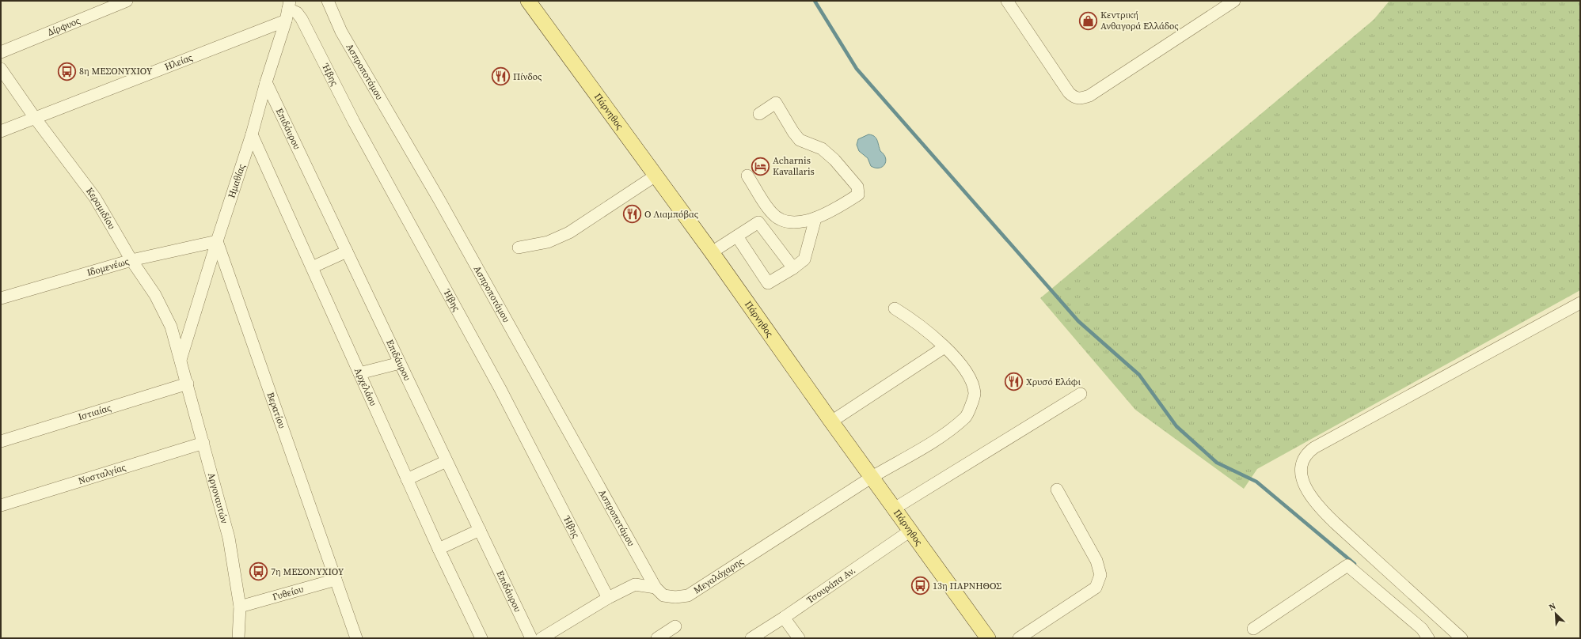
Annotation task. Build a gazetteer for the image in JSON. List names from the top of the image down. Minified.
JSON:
{"streets":{"main road":["Πάρνηθος"],"street":["Δίρφυος","Ηλείας","Ασπροποτάμου","Ήβης","Επιδάυρου","Ημαθίας","Κεραμιδίου","Ιδομενέως","Αρχελάου","Βερατίου","Ιστιαίας","Νοσταλγίας","Αργοναυτών","Μεγαλόχαρης","Τσουράπα Αν.","Γυθείου"]},"crossings":[["Ηλείας","Ήβης"],["Ηλείας","Ημαθίας"],["Ηλείας","Κεραμιδίου"],["Ασπροποτάμου","Μεγαλόχαρης"],["Ήβης","Ημαθίας"],["Ήβης","Μεγαλόχαρης"],["Πάρνηθος","Μεγαλόχαρης"],["Πάρνηθος","Τσουράπα Αν."],["Επιδάυρου","Ημαθίας"],["Ημαθίας","Κεραμιδίου"],["Ημαθίας","Ιδομενέως"],["Ημαθίας","Αρχελάου"],["Ημαθίας","Βερατίου"],["Ημαθίας","Αργοναυτών"],["Κεραμιδίου","Ιδομενέως"],["Κεραμιδίου","Αργοναυτών"],["Ιδομενέως","Βερατίου"],["Βερατίου","Γυθείου"],["Ιστιαίας","Αργοναυτών"],["Νοσταλγίας","Αργοναυτών"],["Αργοναυτών","Γυθείου"]],"places":{"shop":["Κεντρική Ανθαγορά Ελλάδος"],"bus stop":["8η ΜΕΣΟΝΥΧΙΟΥ","7η ΜΕΣΟΝΥΧΙΟΥ","13η ΠΑΡΝΗΘΟΣ"],"restaurant":["Πίνδος","Ο Λιαμπόβας","Χρυσό Ελάφι"],"hotel":["Acharnis Kavallaris"]},"north":"top left"}
